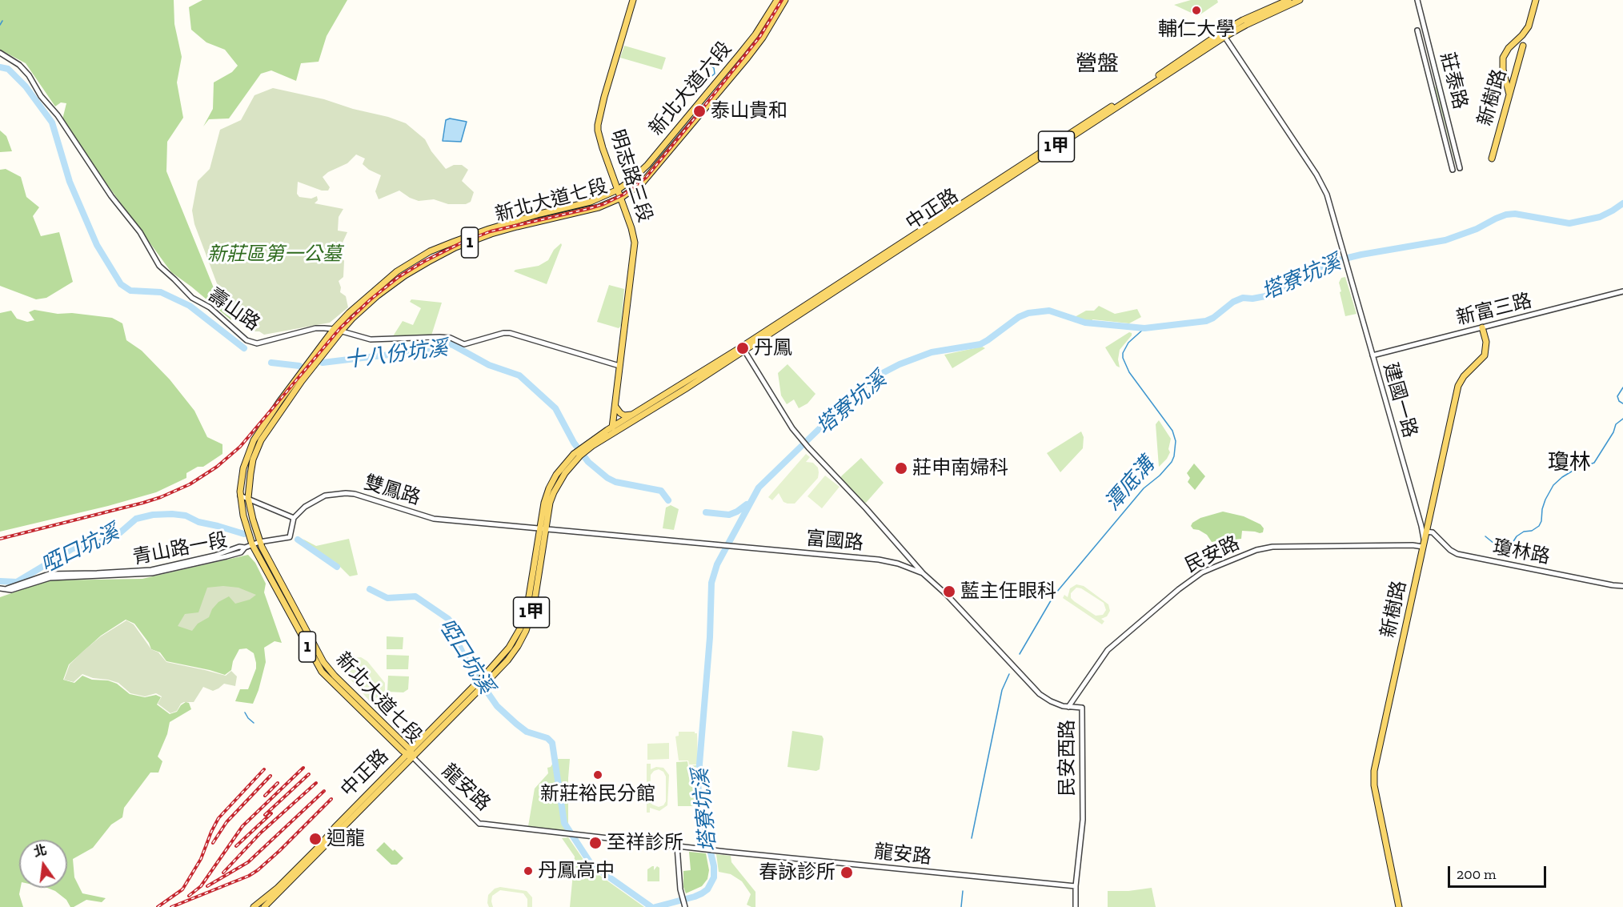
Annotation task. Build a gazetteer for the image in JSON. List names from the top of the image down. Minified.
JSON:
{"streets":{"main road":["新北大道六段","新樹路","1甲","明志路三段","新北大道七段","中正路","1"],"street":["莊泰路","壽山路","新富三路","建國一路","雙鳳路","富國路","青山路一段","瓊林路","民安路","民安西路","龍安路"]},"crossings":[["新北大道六段","明志路三段"],["新北大道六段","新北大道七段"],["新樹路","新富三路"],["新樹路","建國一路"],["新樹路","瓊林路"],["新樹路","民安路"],["明志路三段","新北大道七段"],["明志路三段","中正路"],["明志路三段","壽山路"],["新北大道七段","中正路"],["新北大道七段","壽山路"],["新北大道七段","青山路一段"],["新北大道七段","龍安路"],["中正路","建國一路"],["中正路","雙鳳路"],["中正路","富國路"],["中正路","龍安路"],["新富三路","建國一路"],["建國一路","瓊林路"],["雙鳳路","富國路"],["富國路","民安西路"],["民安路","民安西路"],["民安西路","龍安路"]],"districts":["營盤","瓊林"],"water":["塔寮坑溪","十八份坑溪","潭底溝","啞口坑溪"],"parks":["新莊區第一公墓"],"places":["輔仁大學","泰山貴和","丹鳳","莊申南婦科","藍主任眼科","新莊裕民分館","迴龍","至祥診所","丹鳳高中","春詠診所"],"scale_bar":"200 m","north":"top"}
